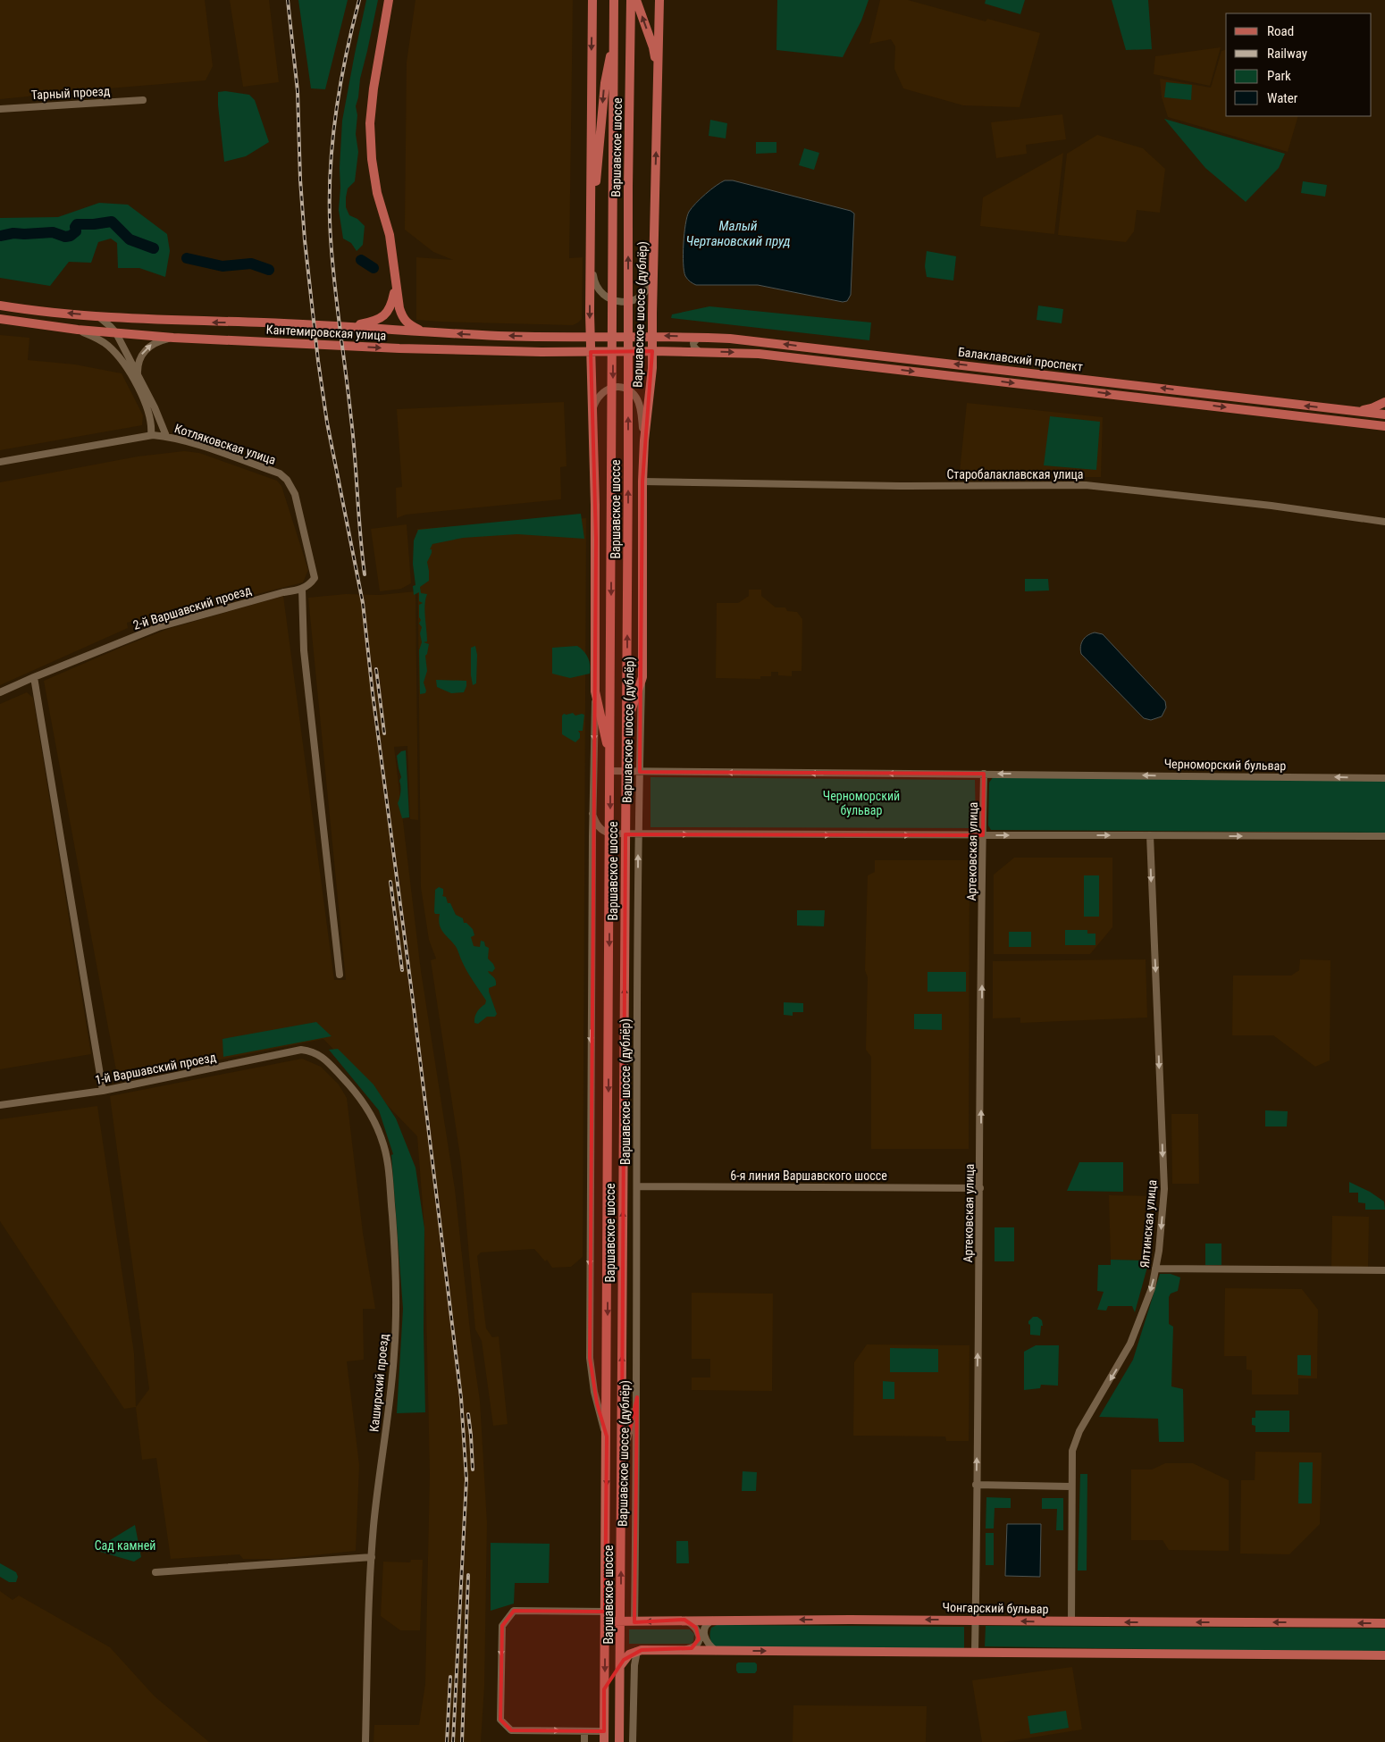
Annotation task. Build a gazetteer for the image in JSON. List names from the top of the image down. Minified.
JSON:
{"streets":{"main road":["Варшавское шоссе","Варшавское шоссе (дублёр)","Кантемировская улица","Балаклавский проспект","Чонгарский бульвар"],"street":["Тарный проезд","Котляковская улица","Старобалаклавская улица","2-й Варшавский проезд","Черноморский бульвар","Артековская улица","1-й Варшавский проезд","6-я линия Варшавского шоссе","Ялтинская улица","Каширский проезд"]},"crossings":[["Варшавское шоссе","Варшавское шоссе (дублёр)"],["Варшавское шоссе","Черноморский бульвар"],["Варшавское шоссе","Чонгарский бульвар"],["Варшавское шоссе (дублёр)","Кантемировская улица"],["Варшавское шоссе (дублёр)","Балаклавский проспект"],["Варшавское шоссе (дублёр)","Старобалаклавская улица"],["Варшавское шоссе (дублёр)","Черноморский бульвар"],["Варшавское шоссе (дублёр)","6-я линия Варшавского шоссе"],["Варшавское шоссе (дублёр)","Чонгарский бульвар"],["Кантемировская улица","Балаклавский проспект"],["Котляковская улица","2-й Варшавский проезд"],["Черноморский бульвар","Артековская улица"],["Артековская улица","6-я линия Варшавского шоссе"],["Артековская улица","Чонгарский бульвар"],["1-й Варшавский проезд","Каширский проезд"],["Ялтинская улица","Чонгарский бульвар"]],"one_way":["Черноморский бульвар","Артековская улица","Ялтинская улица"],"water":["Малый Чертановский пруд"],"parks":["Черноморский бульвар","Сад камней"],"legend":["Road","Railway","Park","Water"]}
